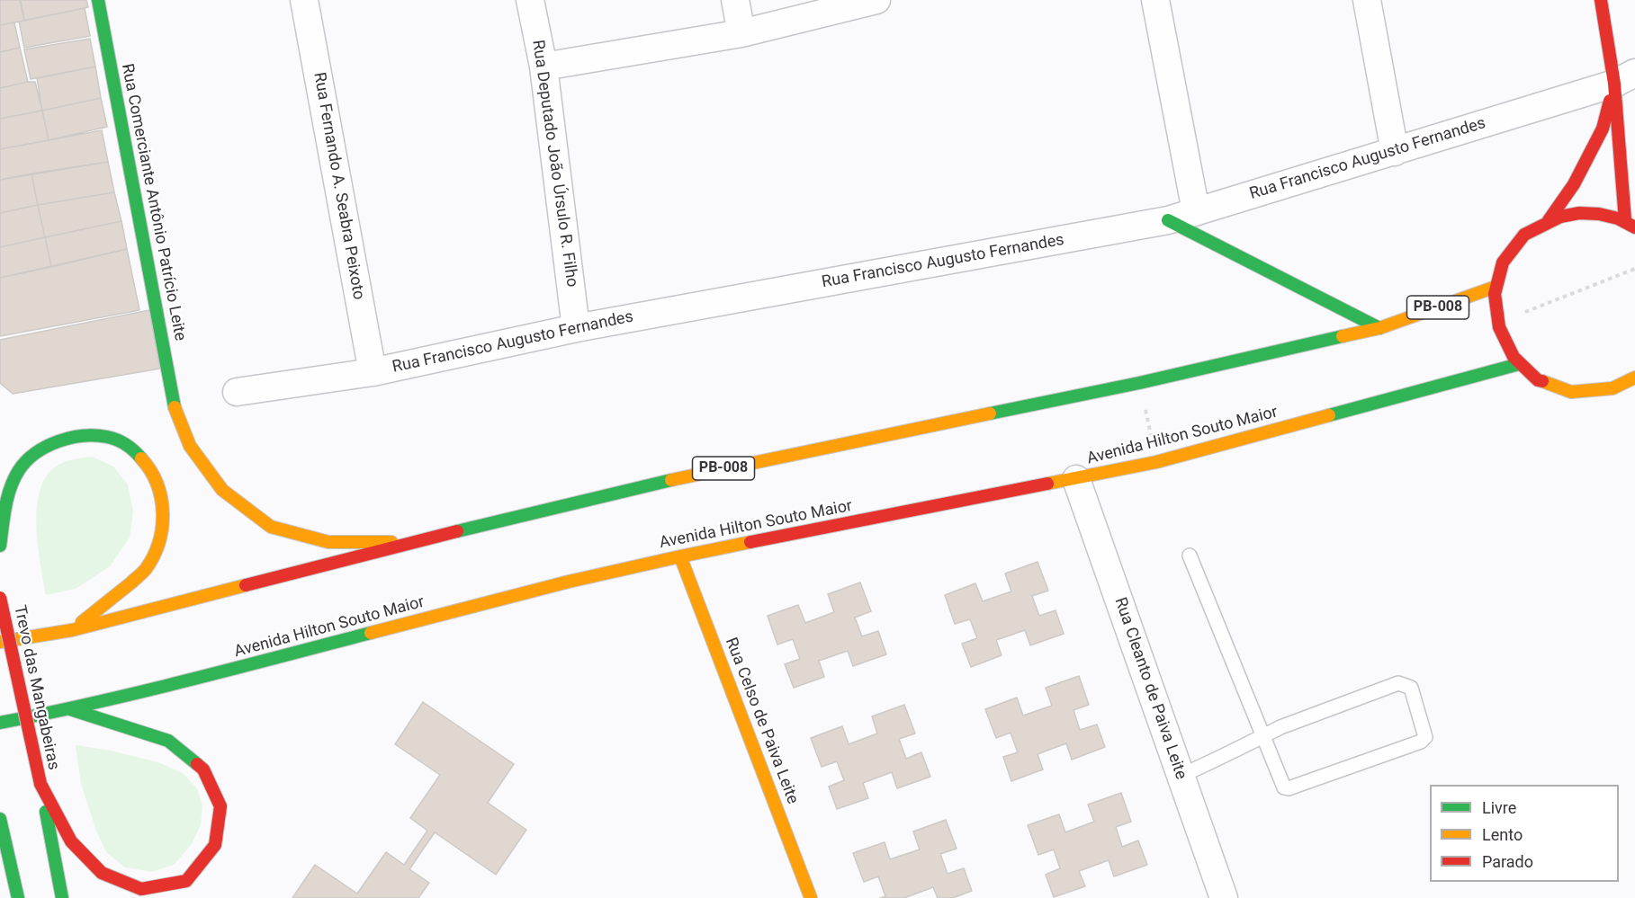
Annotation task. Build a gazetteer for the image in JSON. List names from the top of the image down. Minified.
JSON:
{"streets":{"main road":["Rua Comerciante Antônio Patrício Leite","PB-008","Avenida Hilton Souto Maior","Trevo das Mangabeiras","Rua Celso de Paiva Leite"],"street":["Rua Francisco Augusto Fernandes","Rua Deputado João Úrsulo R. Filho","Rua Fernando A. Seabra Peixoto","Rua Cleanto de Paiva Leite"]},"crossings":[["Rua Francisco Augusto Fernandes","Rua Deputado João Úrsulo R. Filho"],["Rua Francisco Augusto Fernandes","Rua Fernando A. Seabra Peixoto"],["Rua Comerciante Antônio Patrício Leite","PB-008"],["Avenida Hilton Souto Maior","Rua Cleanto de Paiva Leite"],["Avenida Hilton Souto Maior","Rua Celso de Paiva Leite"]],"legend":["Livre","Lento","Parado"]}
